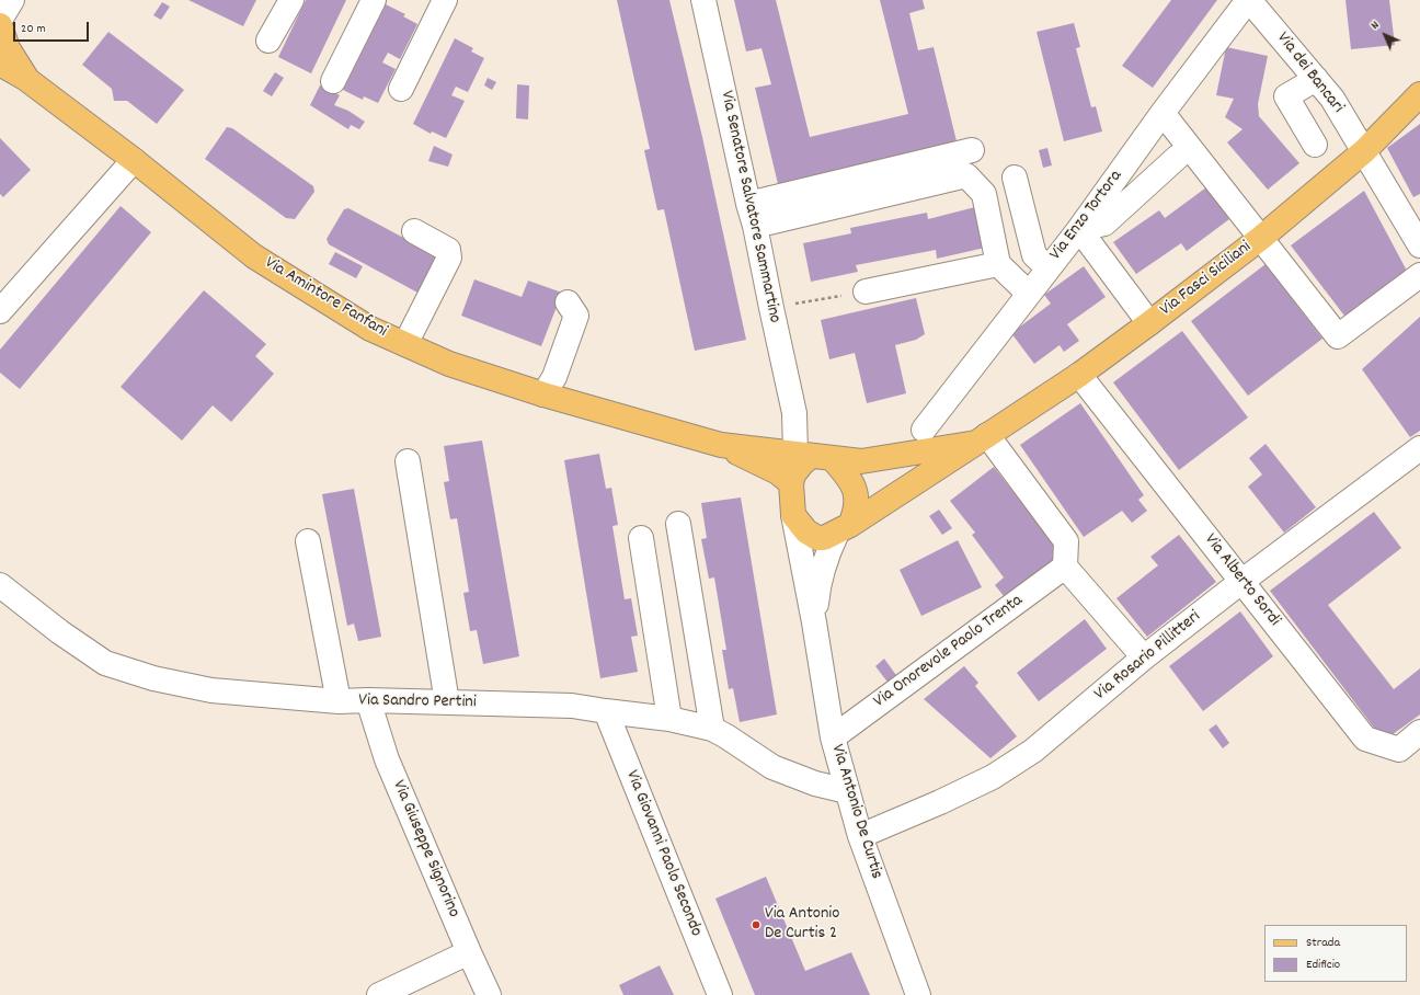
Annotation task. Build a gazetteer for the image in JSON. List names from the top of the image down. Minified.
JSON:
{"streets":{"main road":["Via Fasci Siciliani","Via Amintore Fanfani"],"street":["Via dei Bancari","Via Senatore Salvatore Sammartino","Via Enzo Tortora","Via Alberto Sordi","Via Onorevole Paolo Trenta","Via Rosario Pillitteri","Via Sandro Pertini","Via Antonio De Curtis","Via Giuseppe Signorino","Via Giovanni Paolo Secondo"]},"crossings":[["Via dei Bancari","Via Enzo Tortora"],["Via dei Bancari","Via Fasci Siciliani"],["Via Senatore Salvatore Sammartino","Via Fasci Siciliani"],["Via Senatore Salvatore Sammartino","Via Amintore Fanfani"],["Via Senatore Salvatore Sammartino","Via Antonio De Curtis"],["Via Fasci Siciliani","Via Amintore Fanfani"],["Via Fasci Siciliani","Via Alberto Sordi"],["Via Fasci Siciliani","Via Antonio De Curtis"],["Via Amintore Fanfani","Via Antonio De Curtis"],["Via Alberto Sordi","Via Rosario Pillitteri"],["Via Onorevole Paolo Trenta","Via Antonio De Curtis"],["Via Rosario Pillitteri","Via Antonio De Curtis"],["Via Sandro Pertini","Via Antonio De Curtis"],["Via Sandro Pertini","Via Giuseppe Signorino"],["Via Sandro Pertini","Via Giovanni Paolo Secondo"]],"places":["Via Antonio De Curtis 2"],"legend":["Strada","Edificio"],"scale_bar":"20 m","north":"top left"}
